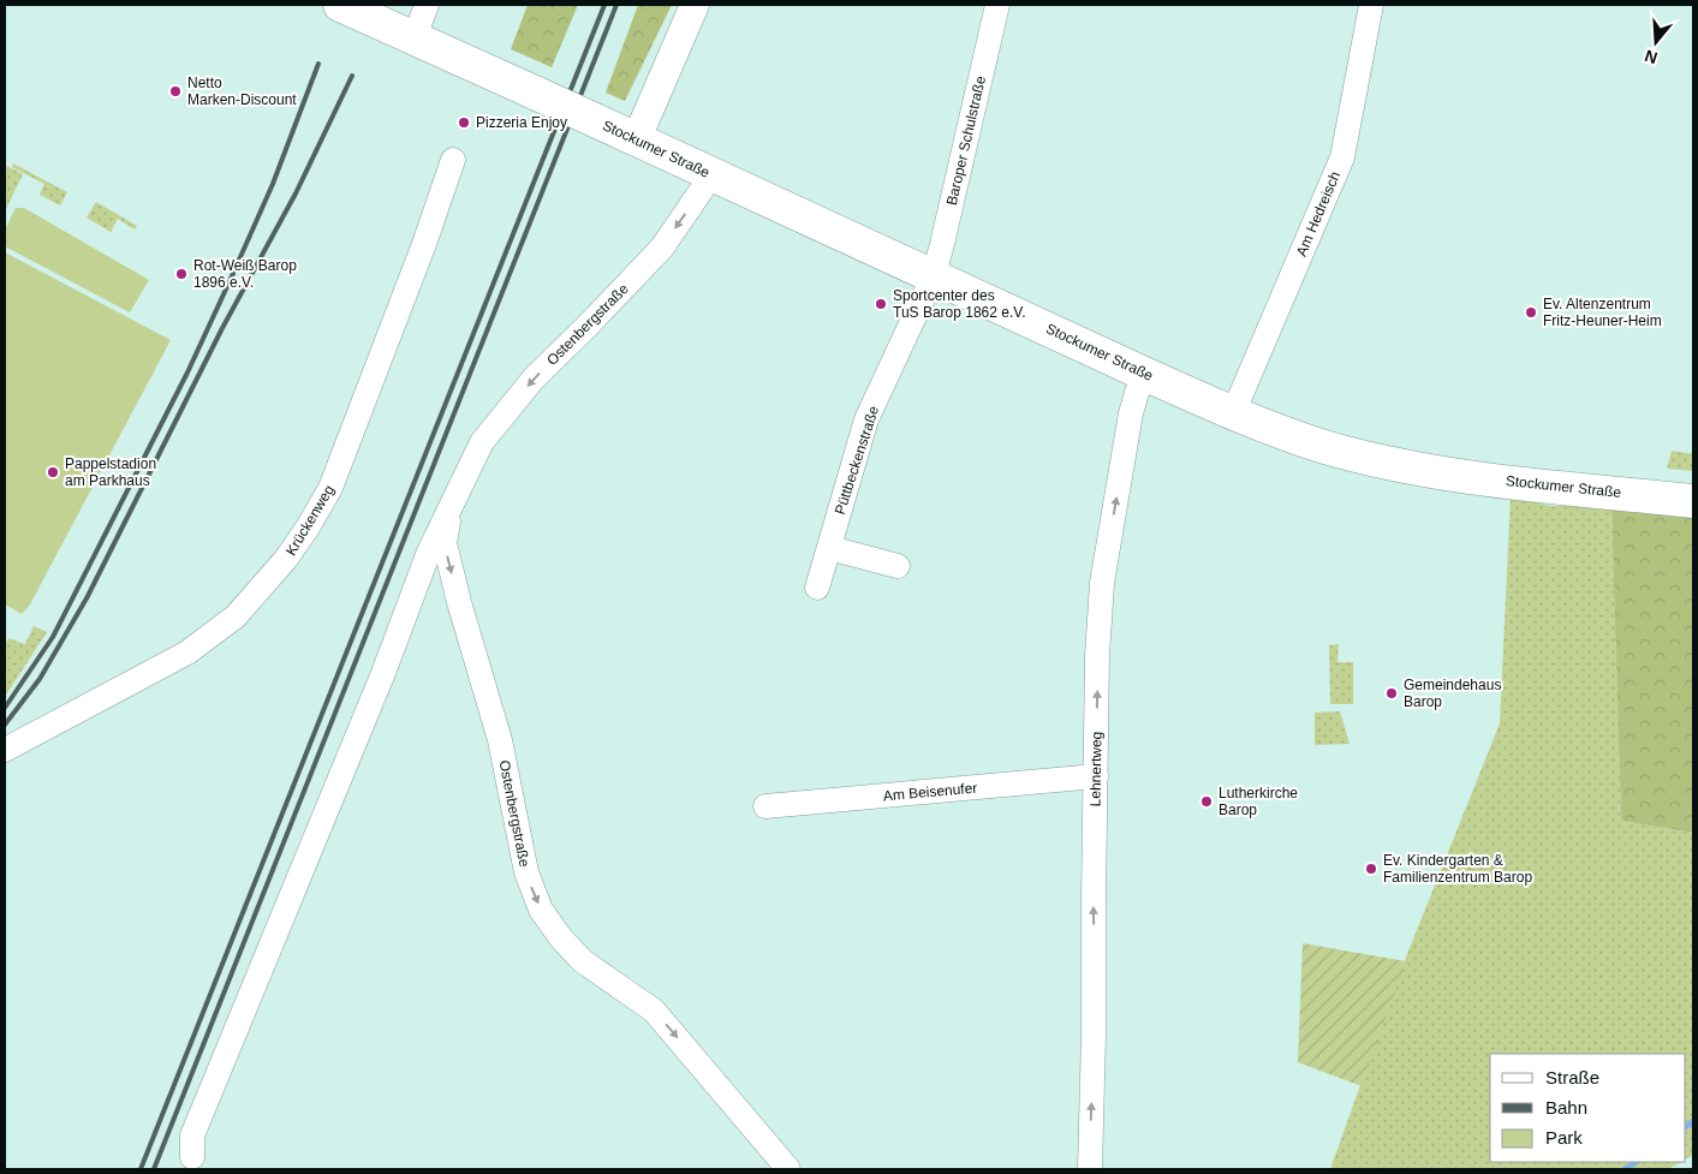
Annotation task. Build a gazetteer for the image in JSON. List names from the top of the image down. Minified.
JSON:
{"streets":{"main road":["Stockumer Straße"],"street":["Baroper Schulstraße","Am Hedreisch","Ostenbergstraße","Püttbeckenstraße","Krückenweg","Lehnertweg","Am Beisenufer"]},"crossings":[["Baroper Schulstraße","Stockumer Straße"],["Baroper Schulstraße","Püttbeckenstraße"],["Stockumer Straße","Am Hedreisch"],["Stockumer Straße","Ostenbergstraße"],["Stockumer Straße","Püttbeckenstraße"],["Stockumer Straße","Lehnertweg"],["Lehnertweg","Am Beisenufer"]],"one_way":["Ostenbergstraße","Lehnertweg"],"places":["Netto Marken-Discount","Pizzeria Enjoy","Rot-Weiß Barop 1896 e.V.","Sportcenter des TuS Barop 1862 e.V.","Ev. Altenzentrum Fritz-Heuner-Heim","Pappelstadion am Parkhaus","Gemeindehaus Barop","Lutherkirche Barop","Ev. Kindergarten & Familienzentrum Barop"],"legend":["Straße","Bahn","Park"],"north":"bottom"}
